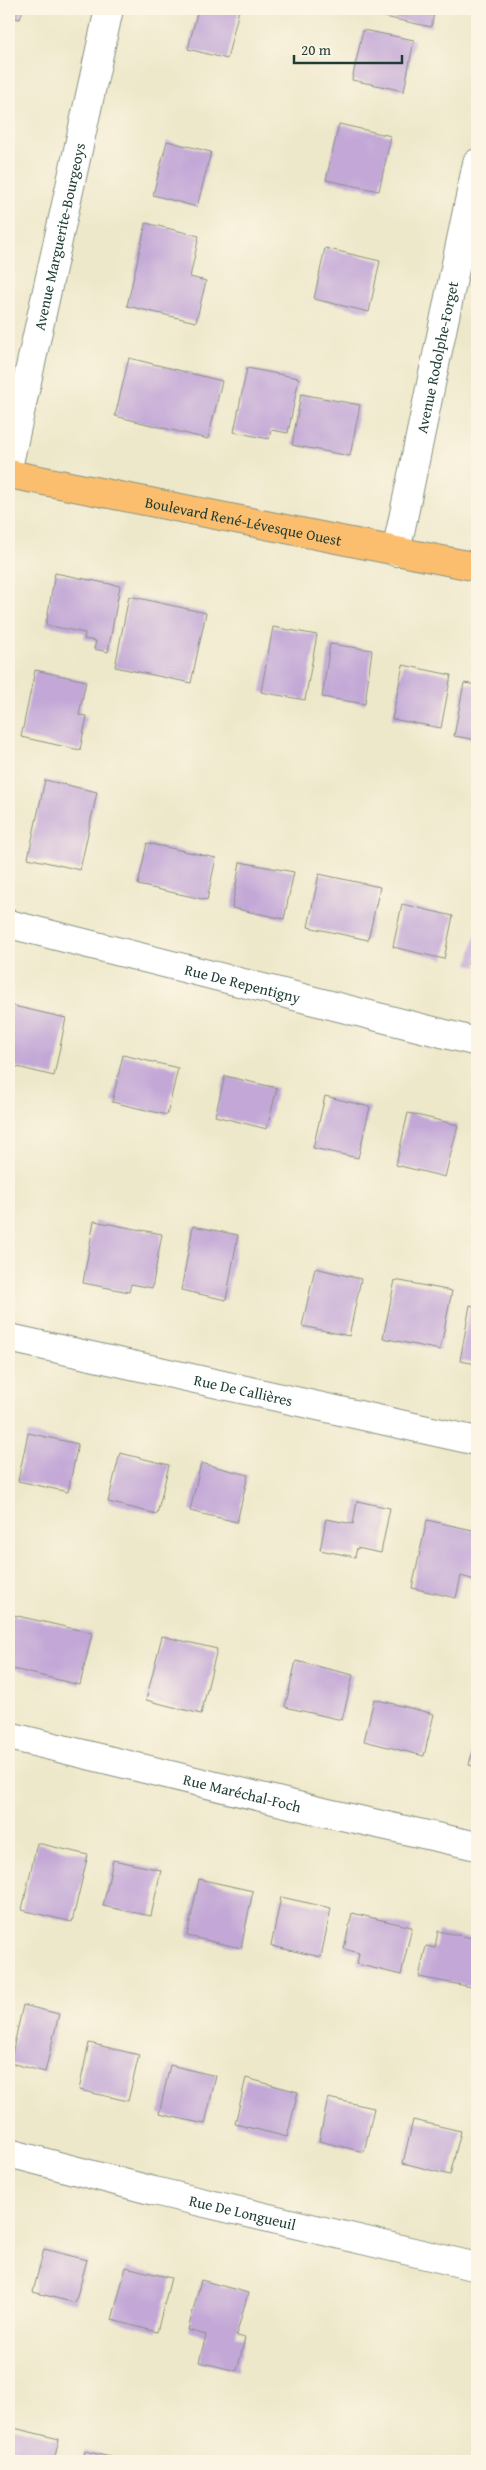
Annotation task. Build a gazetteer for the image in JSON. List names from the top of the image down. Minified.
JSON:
{"streets":{"main road":["Boulevard René-Lévesque Ouest"],"street":["Avenue Marguerite-Bourgeoys","Avenue Rodolphe-Forget","Rue De Repentigny","Rue De Callières","Rue Maréchal-Foch","Rue De Longueuil"]},"crossings":[["Avenue Rodolphe-Forget","Boulevard René-Lévesque Ouest"]],"scale_bar":"20 m"}
